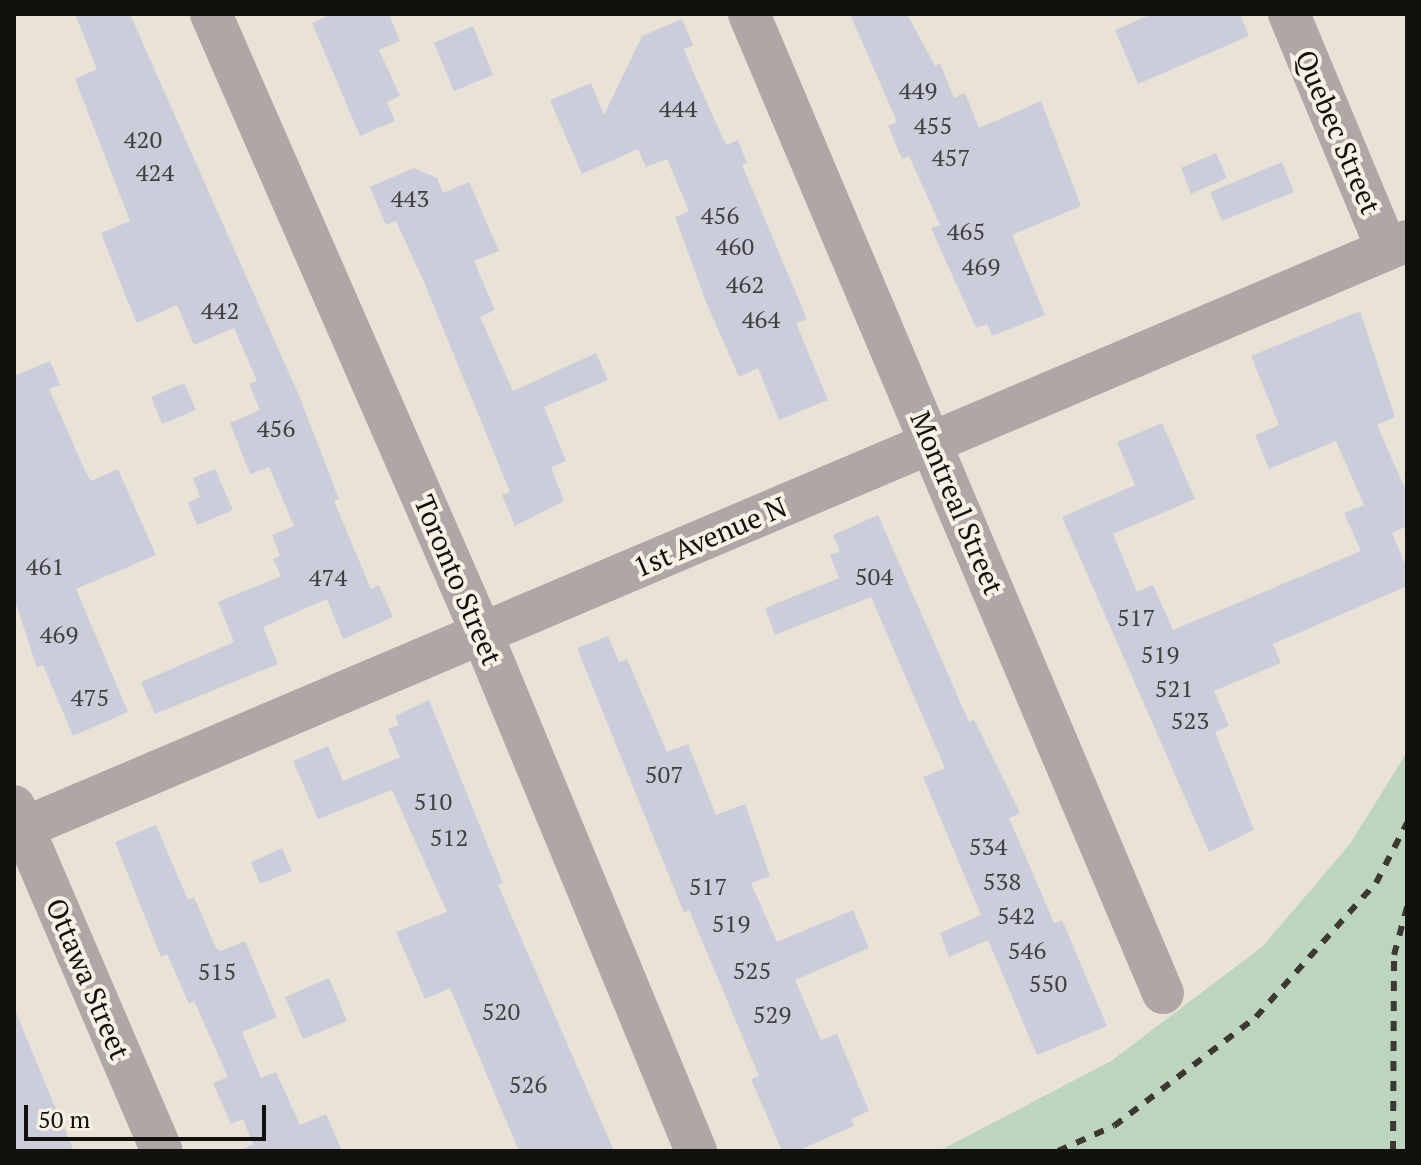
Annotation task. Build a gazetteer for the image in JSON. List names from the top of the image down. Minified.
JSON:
{"streets":{"street":["Quebec Street","Montreal Street","1st Avenue N","Toronto Street","Ottawa Street"]},"crossings":[["Quebec Street","1st Avenue N"],["Montreal Street","1st Avenue N"],["1st Avenue N","Toronto Street"],["1st Avenue N","Ottawa Street"]],"house_numbers":["449","444","455","420","457","424","443","456","465","460","469","462","442","464","456","461","504","474","517","469","519","521","475","523","507","510","512","534","538","517","542","519","546","525","515","550","520","529","526"],"scale_bar":"50 m"}
